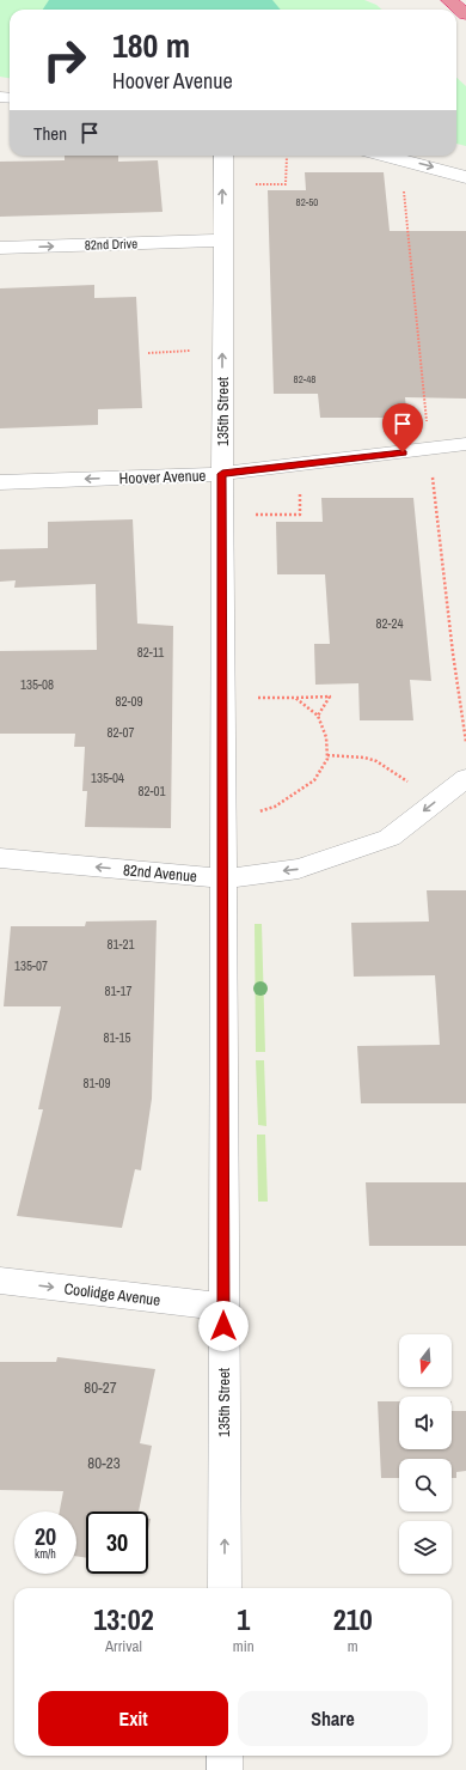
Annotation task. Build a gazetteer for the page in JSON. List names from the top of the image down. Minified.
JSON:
{"streets":{"street":["82nd Drive","135th Street","Hoover Avenue","82nd Avenue","Coolidge Avenue"]},"crossings":[["82nd Drive","135th Street"],["135th Street","Hoover Avenue"],["135th Street","82nd Avenue"],["135th Street","Coolidge Avenue"]],"one_way":["82nd Drive","135th Street","Hoover Avenue","82nd Avenue","Coolidge Avenue"],"house_numbers":["82-50","82-48","82-24","82-11","135-08","82-09","82-07","135-04","82-01","81-21","135-07","81-17","81-15","81-09","80-27","80-23"],"north":"bottom","page":{"turn":["180 m","Hoover Avenue"],"then":"Then","speed":"20 km/h","limit":"30","eta":["13:02","Arrival","1","min","210","m"],"buttons":["Exit","Share"]}}
